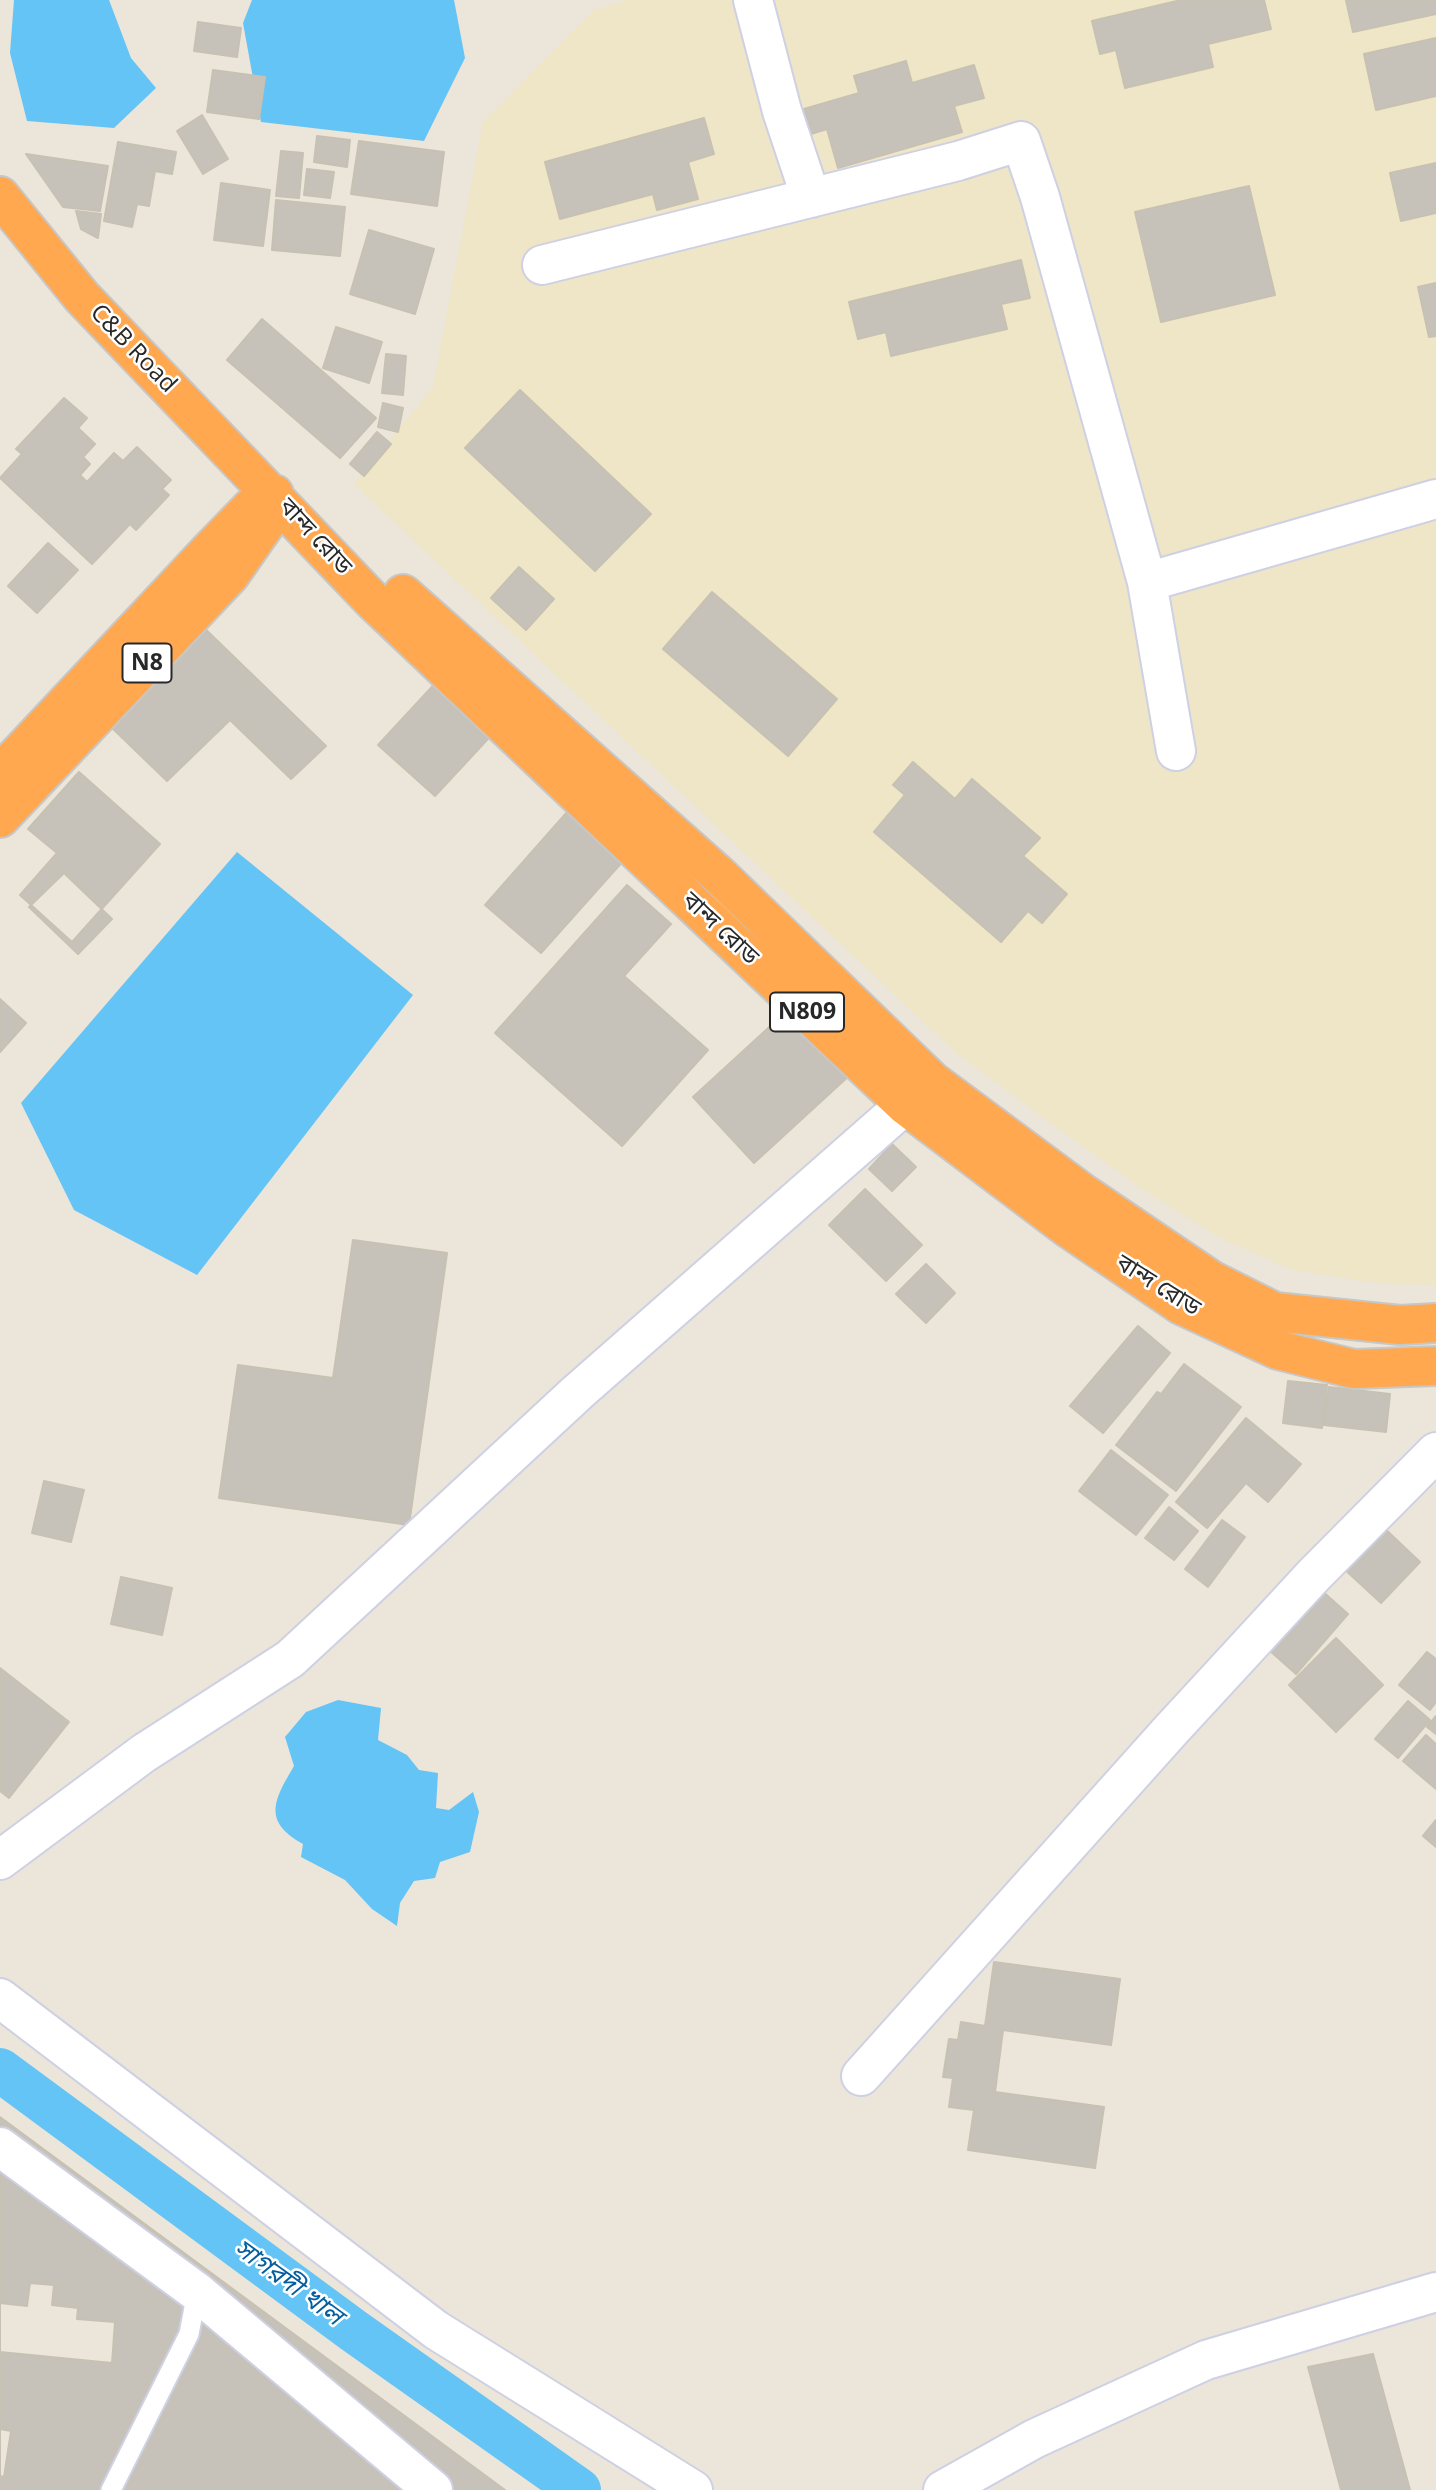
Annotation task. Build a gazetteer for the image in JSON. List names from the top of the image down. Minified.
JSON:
{"streets":{"highway":["C&B Road","বান্দ রোড","N8","N809"]},"crossings":[["C&B Road","বান্দ রোড"],["C&B Road","N8"],["বান্দ রোড","N8"]],"water":["সাগরদী খাল"]}
